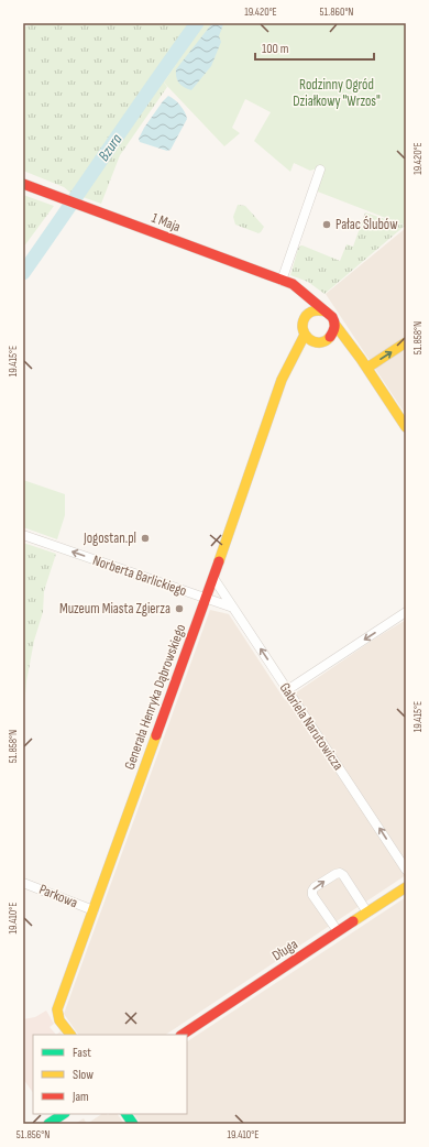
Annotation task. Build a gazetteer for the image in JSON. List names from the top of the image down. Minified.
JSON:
{"streets":{"street":["1 Maja","Norberta Barlickiego","Generała Henryka Dąbrowskiego","Gabriela Narutowicza","Parkowa","Długa"]},"crossings":[["1 Maja","Generała Henryka Dąbrowskiego"],["Norberta Barlickiego","Generała Henryka Dąbrowskiego"],["Generała Henryka Dąbrowskiego","Gabriela Narutowicza"],["Generała Henryka Dąbrowskiego","Parkowa"]],"one_way":["Norberta Barlickiego","Gabriela Narutowicza"],"water":["Bzura"],"parks":["Rodzinny Ogród Działkowy \"Wrzos\""],"places":["Pałac Ślubów","Jogostan.pl","Muzeum Miasta Zgierza"],"legend":["Fast","Slow","Jam"],"scale_bar":"100 m","coordinates":["19.420°E","51.860°N","51.858°N","19.415°E","19.410°E","51.856°N"]}
